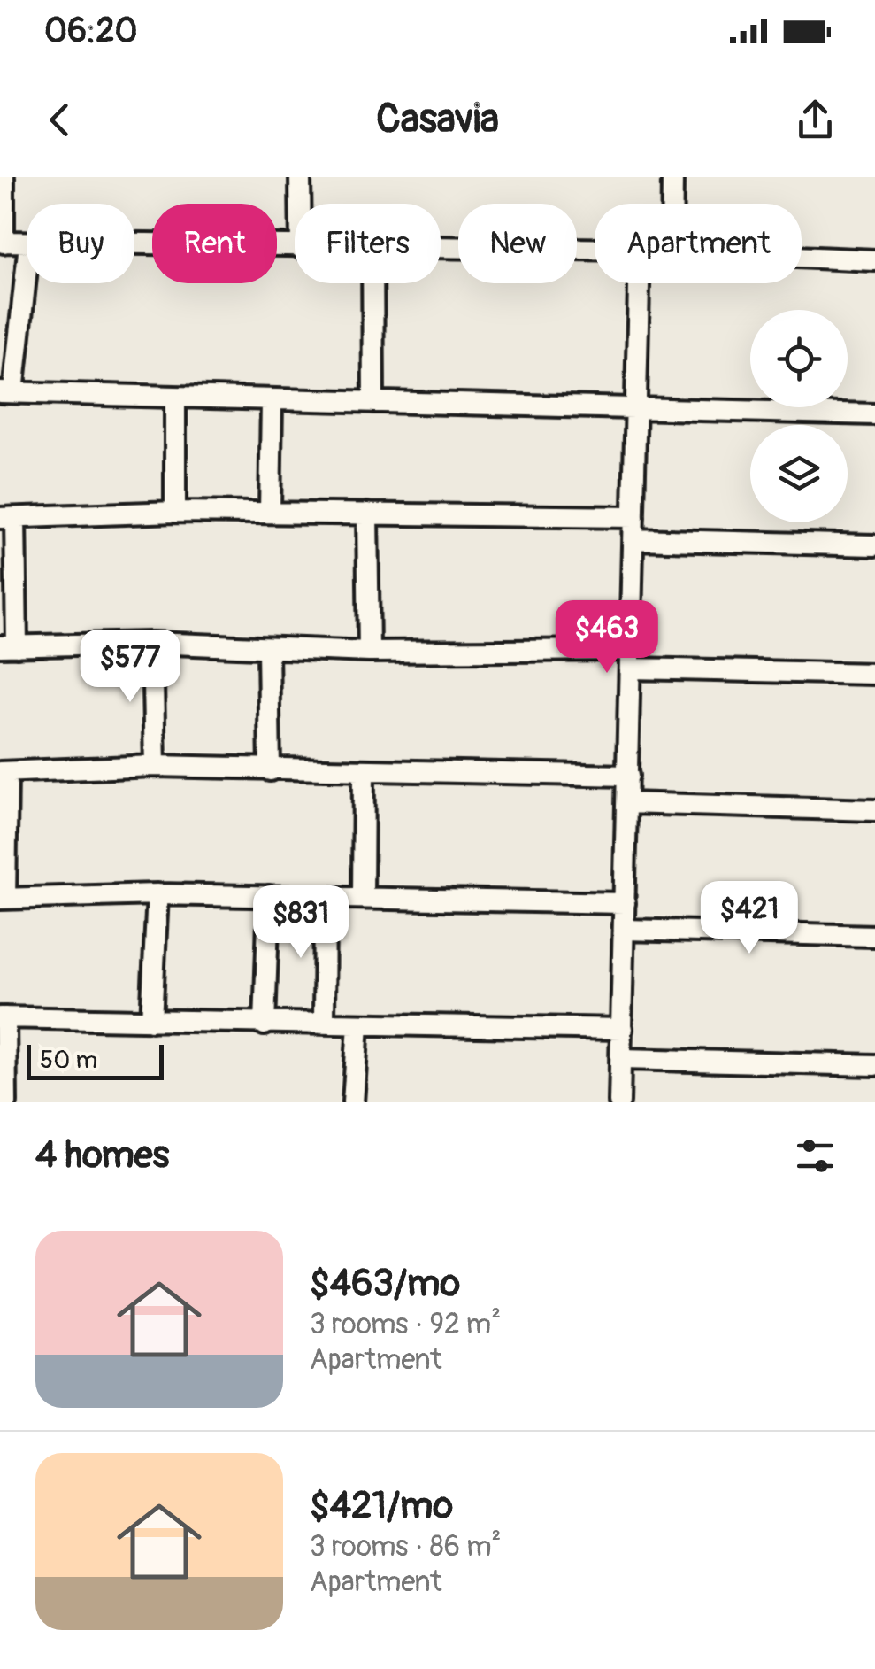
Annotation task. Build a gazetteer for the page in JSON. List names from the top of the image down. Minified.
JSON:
{"scale_bar":"50 m","page":{"status":"06:20","header":"Casavia","chip":["Buy","Rent","Filters","New","Apartment"],"price":["$463","$577","$421","$831"],"scale":"50 m","heading":"4 homes","list":[{"name":"$463/mo","note":"3 rooms · 92 m² · Apartment"},{"name":"$421/mo","note":"3 rooms · 86 m² · Apartment"}]}}
